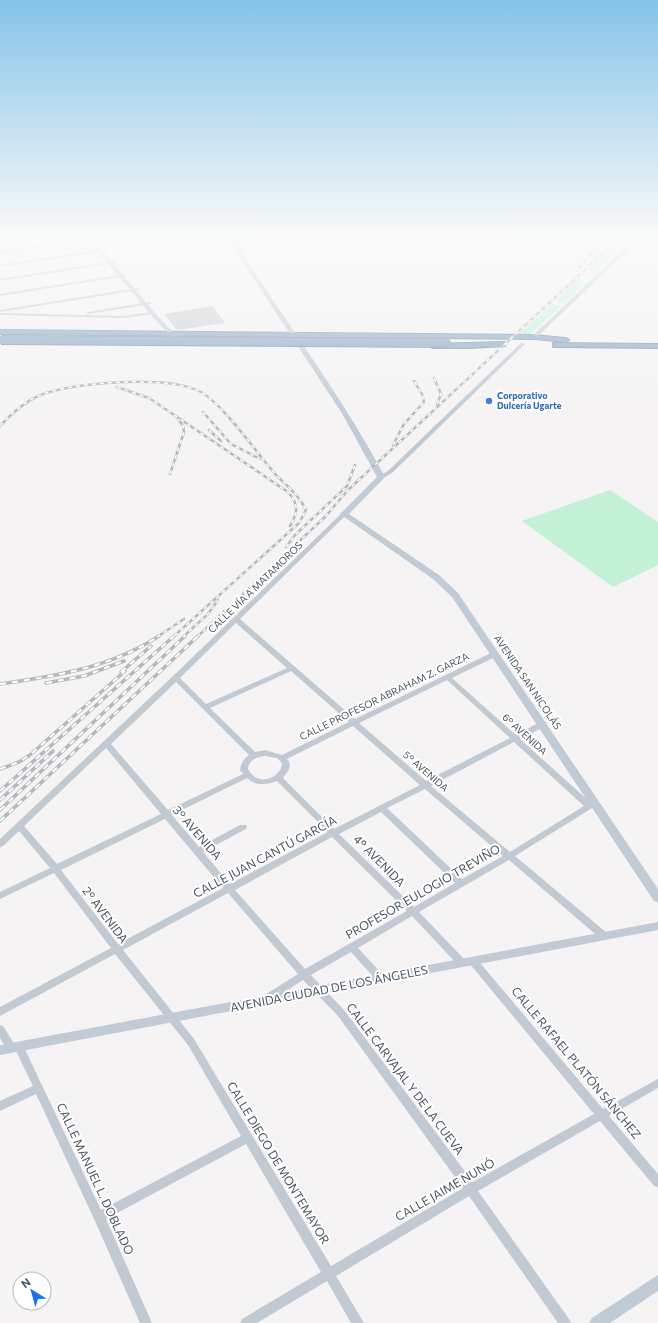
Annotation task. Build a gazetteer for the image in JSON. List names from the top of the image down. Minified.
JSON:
{"streets":{"street":["CALLE VÍA A MATAMOROS","AVENIDA SAN NICOLÁS","CALLE PROFESOR ABRAHAM Z. GARZA","6° AVENIDA","5° AVENIDA","3° AVENIDA","CALLE JUAN CANTÚ GARCÍA","4° AVENIDA","PROFESOR EULOGIO TREVIÑO","2° AVENIDA","AVENIDA CIUDAD DE LOS ÁNGELES","CALLE RAFAEL PLATÓN SÁNCHEZ","CALLE CARVAJAL Y DE LA CUEVA","CALLE DIEGO DE MONTEMAYOR","CALLE MANUEL L. DOBLADO","CALLE JAIME NUNÓ"]},"crossings":[["CALLE VÍA A MATAMOROS","AVENIDA SAN NICOLÁS"],["CALLE VÍA A MATAMOROS","5° AVENIDA"],["CALLE VÍA A MATAMOROS","3° AVENIDA"],["CALLE VÍA A MATAMOROS","2° AVENIDA"],["AVENIDA SAN NICOLÁS","CALLE PROFESOR ABRAHAM Z. GARZA"],["AVENIDA SAN NICOLÁS","6° AVENIDA"],["AVENIDA SAN NICOLÁS","CALLE JUAN CANTÚ GARCÍA"],["AVENIDA SAN NICOLÁS","PROFESOR EULOGIO TREVIÑO"],["CALLE PROFESOR ABRAHAM Z. GARZA","6° AVENIDA"],["CALLE PROFESOR ABRAHAM Z. GARZA","5° AVENIDA"],["CALLE PROFESOR ABRAHAM Z. GARZA","4° AVENIDA"],["6° AVENIDA","CALLE JUAN CANTÚ GARCÍA"],["6° AVENIDA","PROFESOR EULOGIO TREVIÑO"],["5° AVENIDA","CALLE JUAN CANTÚ GARCÍA"],["5° AVENIDA","PROFESOR EULOGIO TREVIÑO"],["5° AVENIDA","AVENIDA CIUDAD DE LOS ÁNGELES"],["3° AVENIDA","CALLE JUAN CANTÚ GARCÍA"],["3° AVENIDA","PROFESOR EULOGIO TREVIÑO"],["3° AVENIDA","AVENIDA CIUDAD DE LOS ÁNGELES"],["3° AVENIDA","CALLE CARVAJAL Y DE LA CUEVA"],["CALLE JUAN CANTÚ GARCÍA","4° AVENIDA"],["CALLE JUAN CANTÚ GARCÍA","2° AVENIDA"],["4° AVENIDA","PROFESOR EULOGIO TREVIÑO"],["4° AVENIDA","AVENIDA CIUDAD DE LOS ÁNGELES"],["4° AVENIDA","CALLE RAFAEL PLATÓN SÁNCHEZ"],["PROFESOR EULOGIO TREVIÑO","AVENIDA CIUDAD DE LOS ÁNGELES"],["2° AVENIDA","AVENIDA CIUDAD DE LOS ÁNGELES"],["2° AVENIDA","CALLE DIEGO DE MONTEMAYOR"],["AVENIDA CIUDAD DE LOS ÁNGELES","CALLE RAFAEL PLATÓN SÁNCHEZ"],["AVENIDA CIUDAD DE LOS ÁNGELES","CALLE CARVAJAL Y DE LA CUEVA"],["AVENIDA CIUDAD DE LOS ÁNGELES","CALLE DIEGO DE MONTEMAYOR"],["AVENIDA CIUDAD DE LOS ÁNGELES","CALLE MANUEL L. DOBLADO"],["CALLE RAFAEL PLATÓN SÁNCHEZ","CALLE JAIME NUNÓ"],["CALLE CARVAJAL Y DE LA CUEVA","CALLE JAIME NUNÓ"],["CALLE DIEGO DE MONTEMAYOR","CALLE JAIME NUNÓ"]],"places":["Corporativo Dulcería Ugarte"],"north":"top left"}
